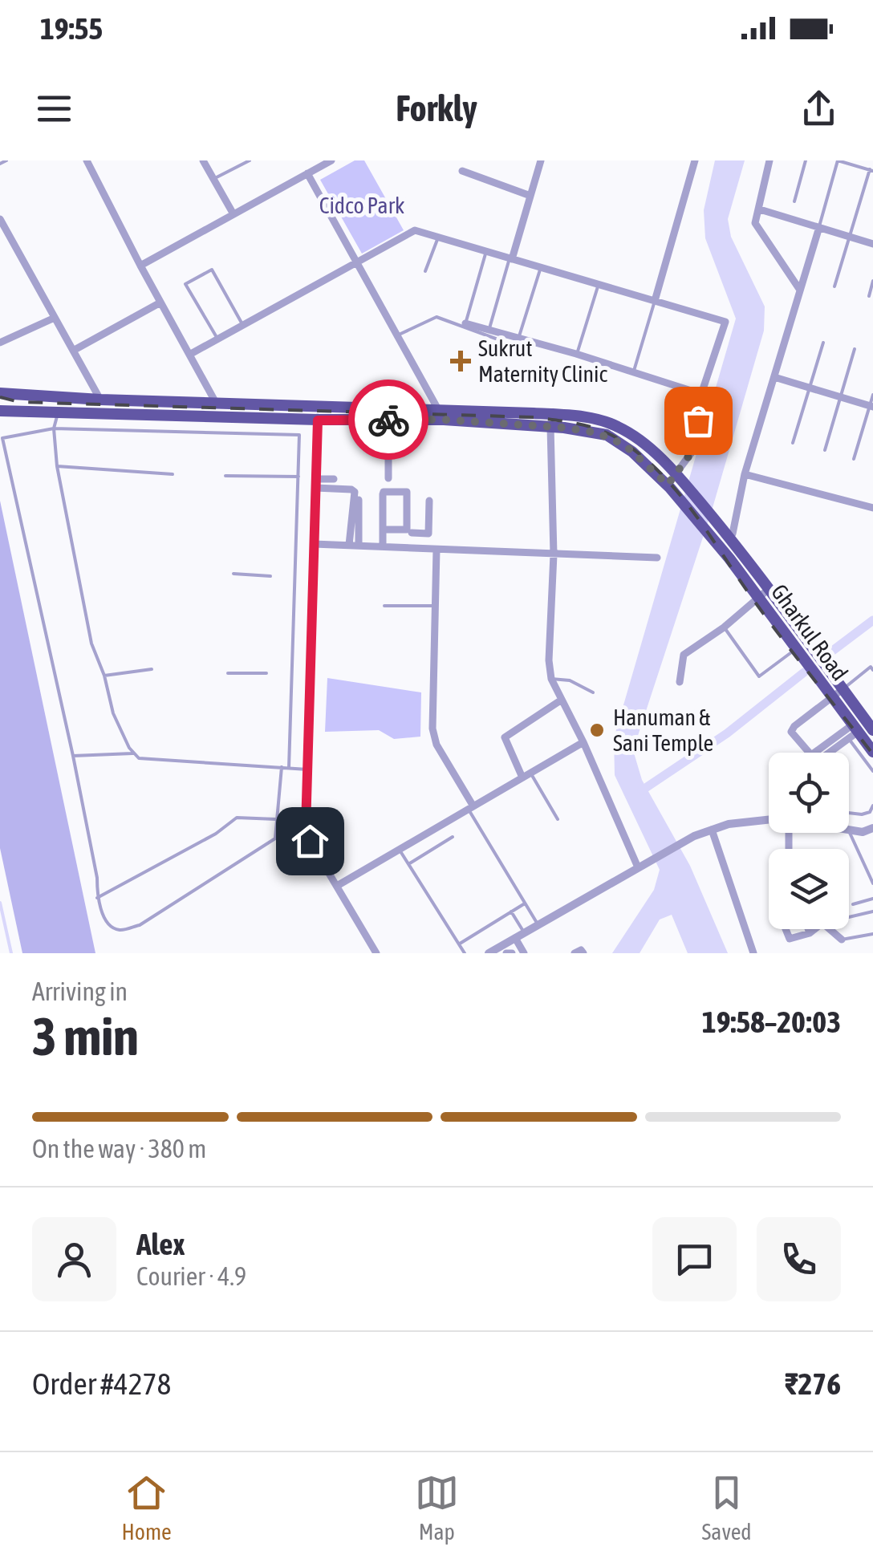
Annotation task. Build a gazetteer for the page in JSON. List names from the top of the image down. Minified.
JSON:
{"streets":{"main road":["Gharkul Road"]},"parks":["Cidco Park"],"places":{"health":["Sukrut Maternity Clinic"],"other":["Hanuman & Sani Temple"]},"page":{"status":"19:55","header":"Forkly","heading":["3 min","Arriving in","19:58–20:03"],"panel":["Alex","Courier · 4.9","Order #4278","₹276"],"bar":"On the way · 380 m","tabs":["Home","Map","Saved"]}}
